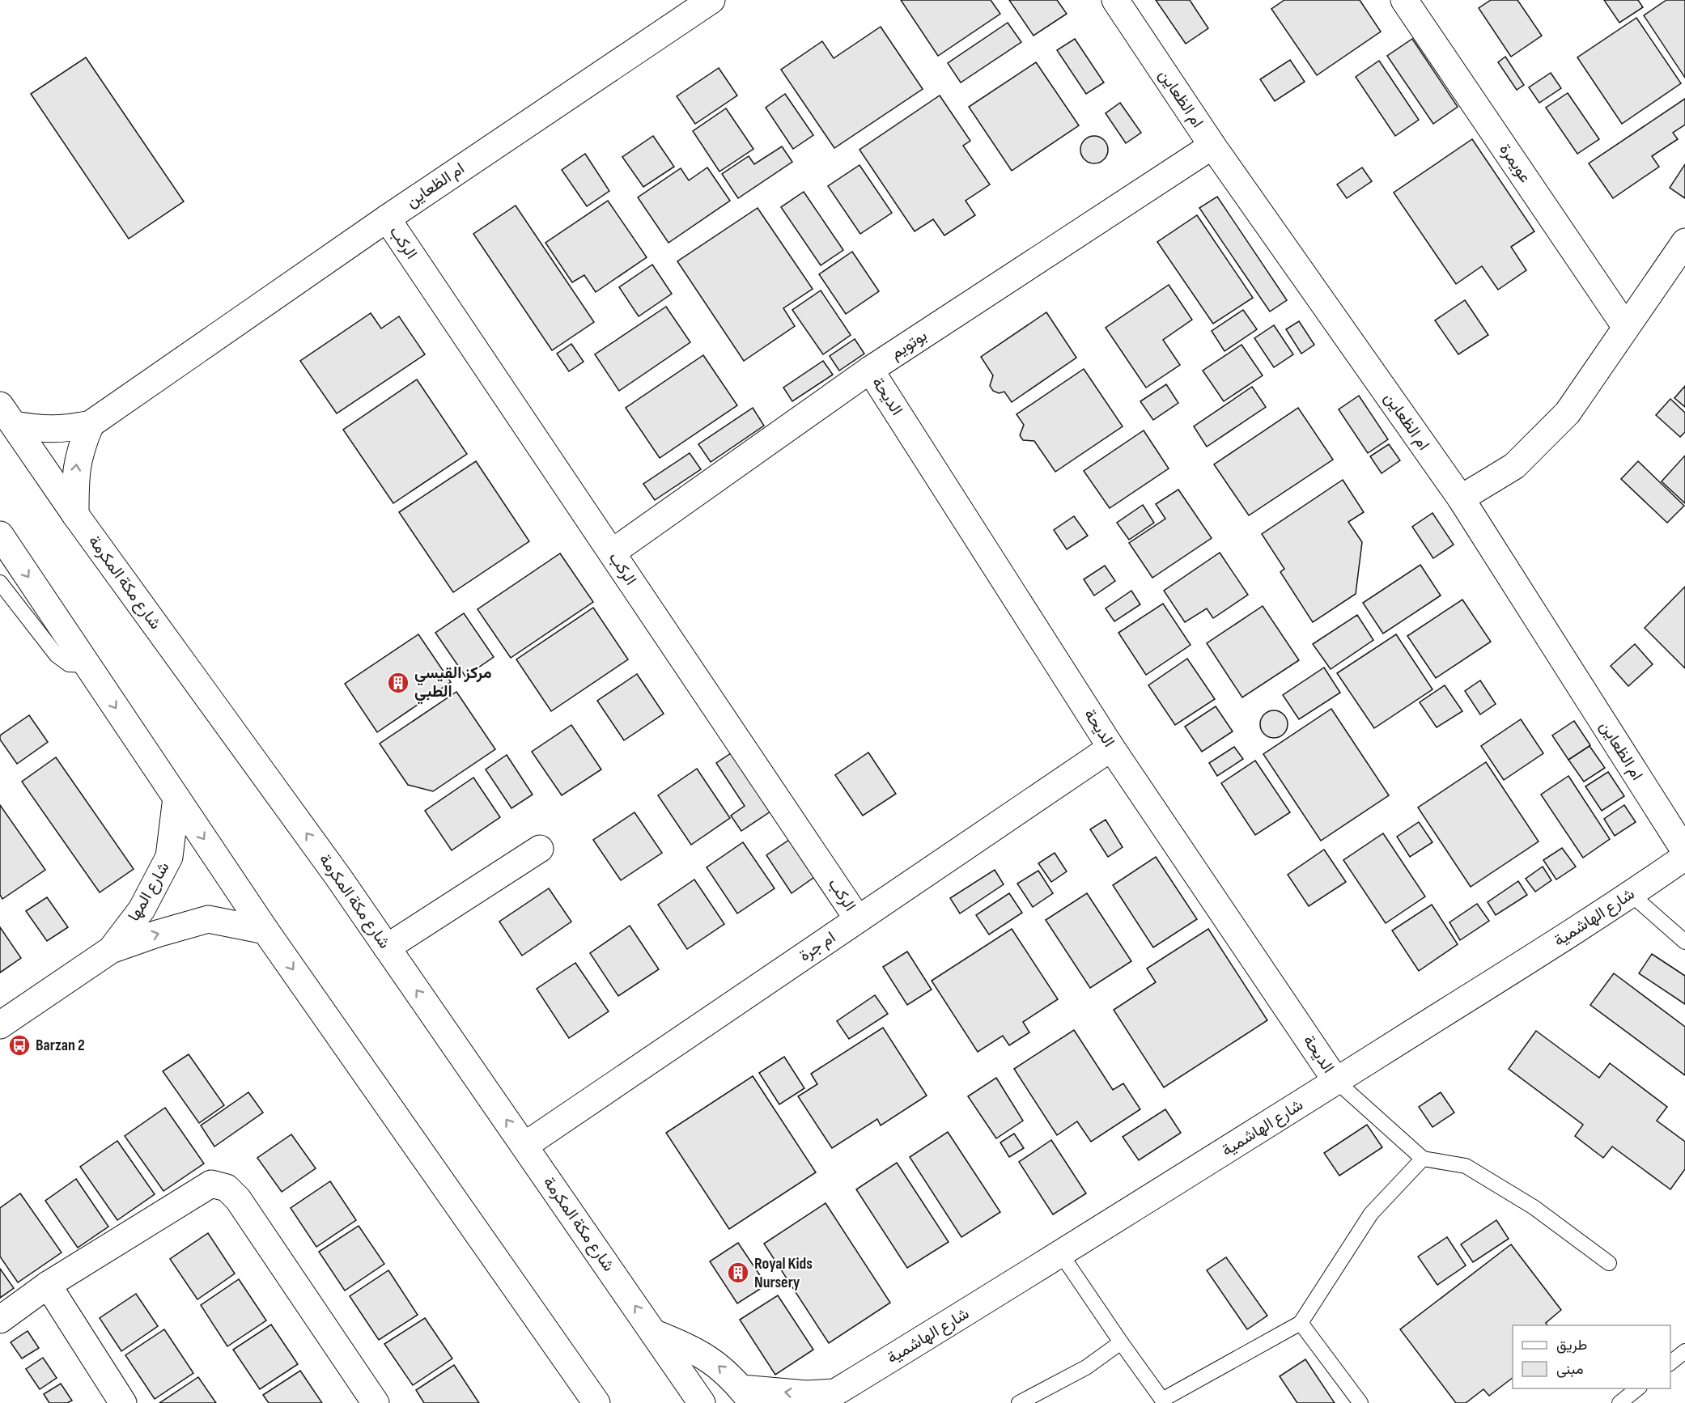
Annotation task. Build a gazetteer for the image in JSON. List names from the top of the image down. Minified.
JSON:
{"streets":{"street":["ام الظعاين","عويمرة","الركب","بوتويم","الديحة","شارع مكة المكرمة","شارع المها","شارع الهاشمية","ام جرة"]},"crossings":[["ام الظعاين","الركب"],["ام الظعاين","بوتويم"],["ام الظعاين","شارع مكة المكرمة"],["الركب","بوتويم"],["الركب","ام جرة"],["بوتويم","الديحة"],["الديحة","شارع الهاشمية"],["الديحة","ام جرة"],["شارع مكة المكرمة","ام جرة"]],"places":{"building":["مركز القيسي الطبي","Royal Kids Nursery"],"bus stop":["Barzan 2"]},"legend":["طريق","مبنى"]}
